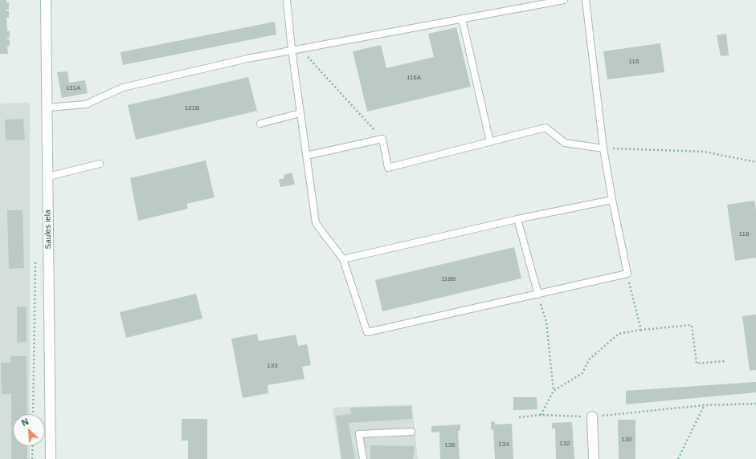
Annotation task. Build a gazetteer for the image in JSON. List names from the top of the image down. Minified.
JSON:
{"streets":{"street":["Saules iela"]},"house_numbers":["116","116A","131A","131B","118","118B","133","130","132","134","136"],"north":"top left"}
